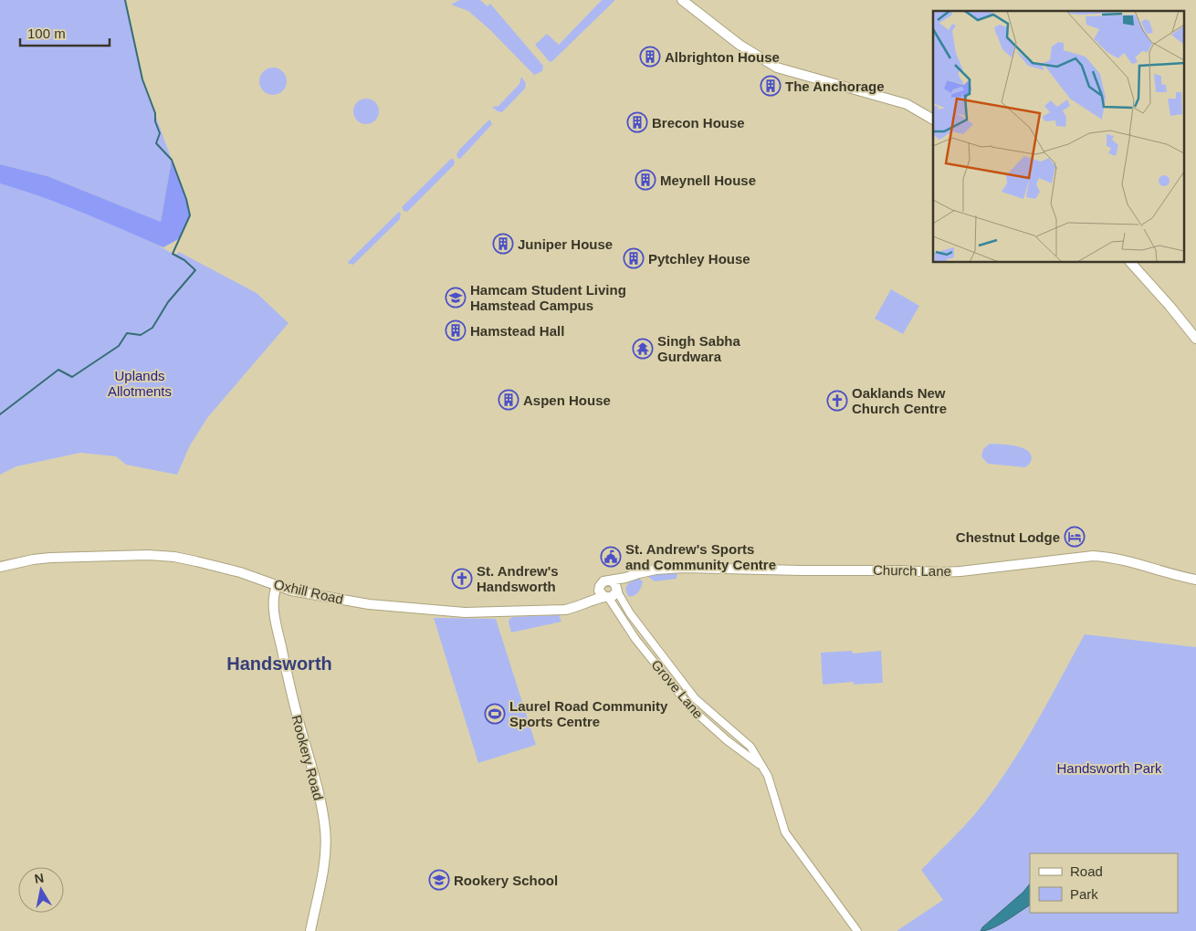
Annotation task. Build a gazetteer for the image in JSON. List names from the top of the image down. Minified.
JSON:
{"streets":{"main road":["Church Lane","Oxhill Road","Rookery Road"],"street":["Grove Lane"]},"crossings":[["Church Lane","Oxhill Road"],["Church Lane","Grove Lane"],["Oxhill Road","Grove Lane"],["Oxhill Road","Rookery Road"]],"districts":["Handsworth"],"parks":["Uplands Allotments","Handsworth Park"],"places":{"building":["Albrighton House","The Anchorage","Brecon House","Meynell House","Juniper House","Pytchley House","Hamstead Hall","Aspen House"],"school or university":["Hamcam Student Living Hamstead Campus","Rookery School"],"temple":["Singh Sabha Gurdwara"],"church":["Oaklands New Church Centre","St. Andrew's Handsworth"],"hotel":["Chestnut Lodge"],"public building":["St. Andrew's Sports and Community Centre"],"sports":["Laurel Road Community Sports Centre"]},"legend":["Road","Park"],"scale_bar":"100 m","north":"top"}
